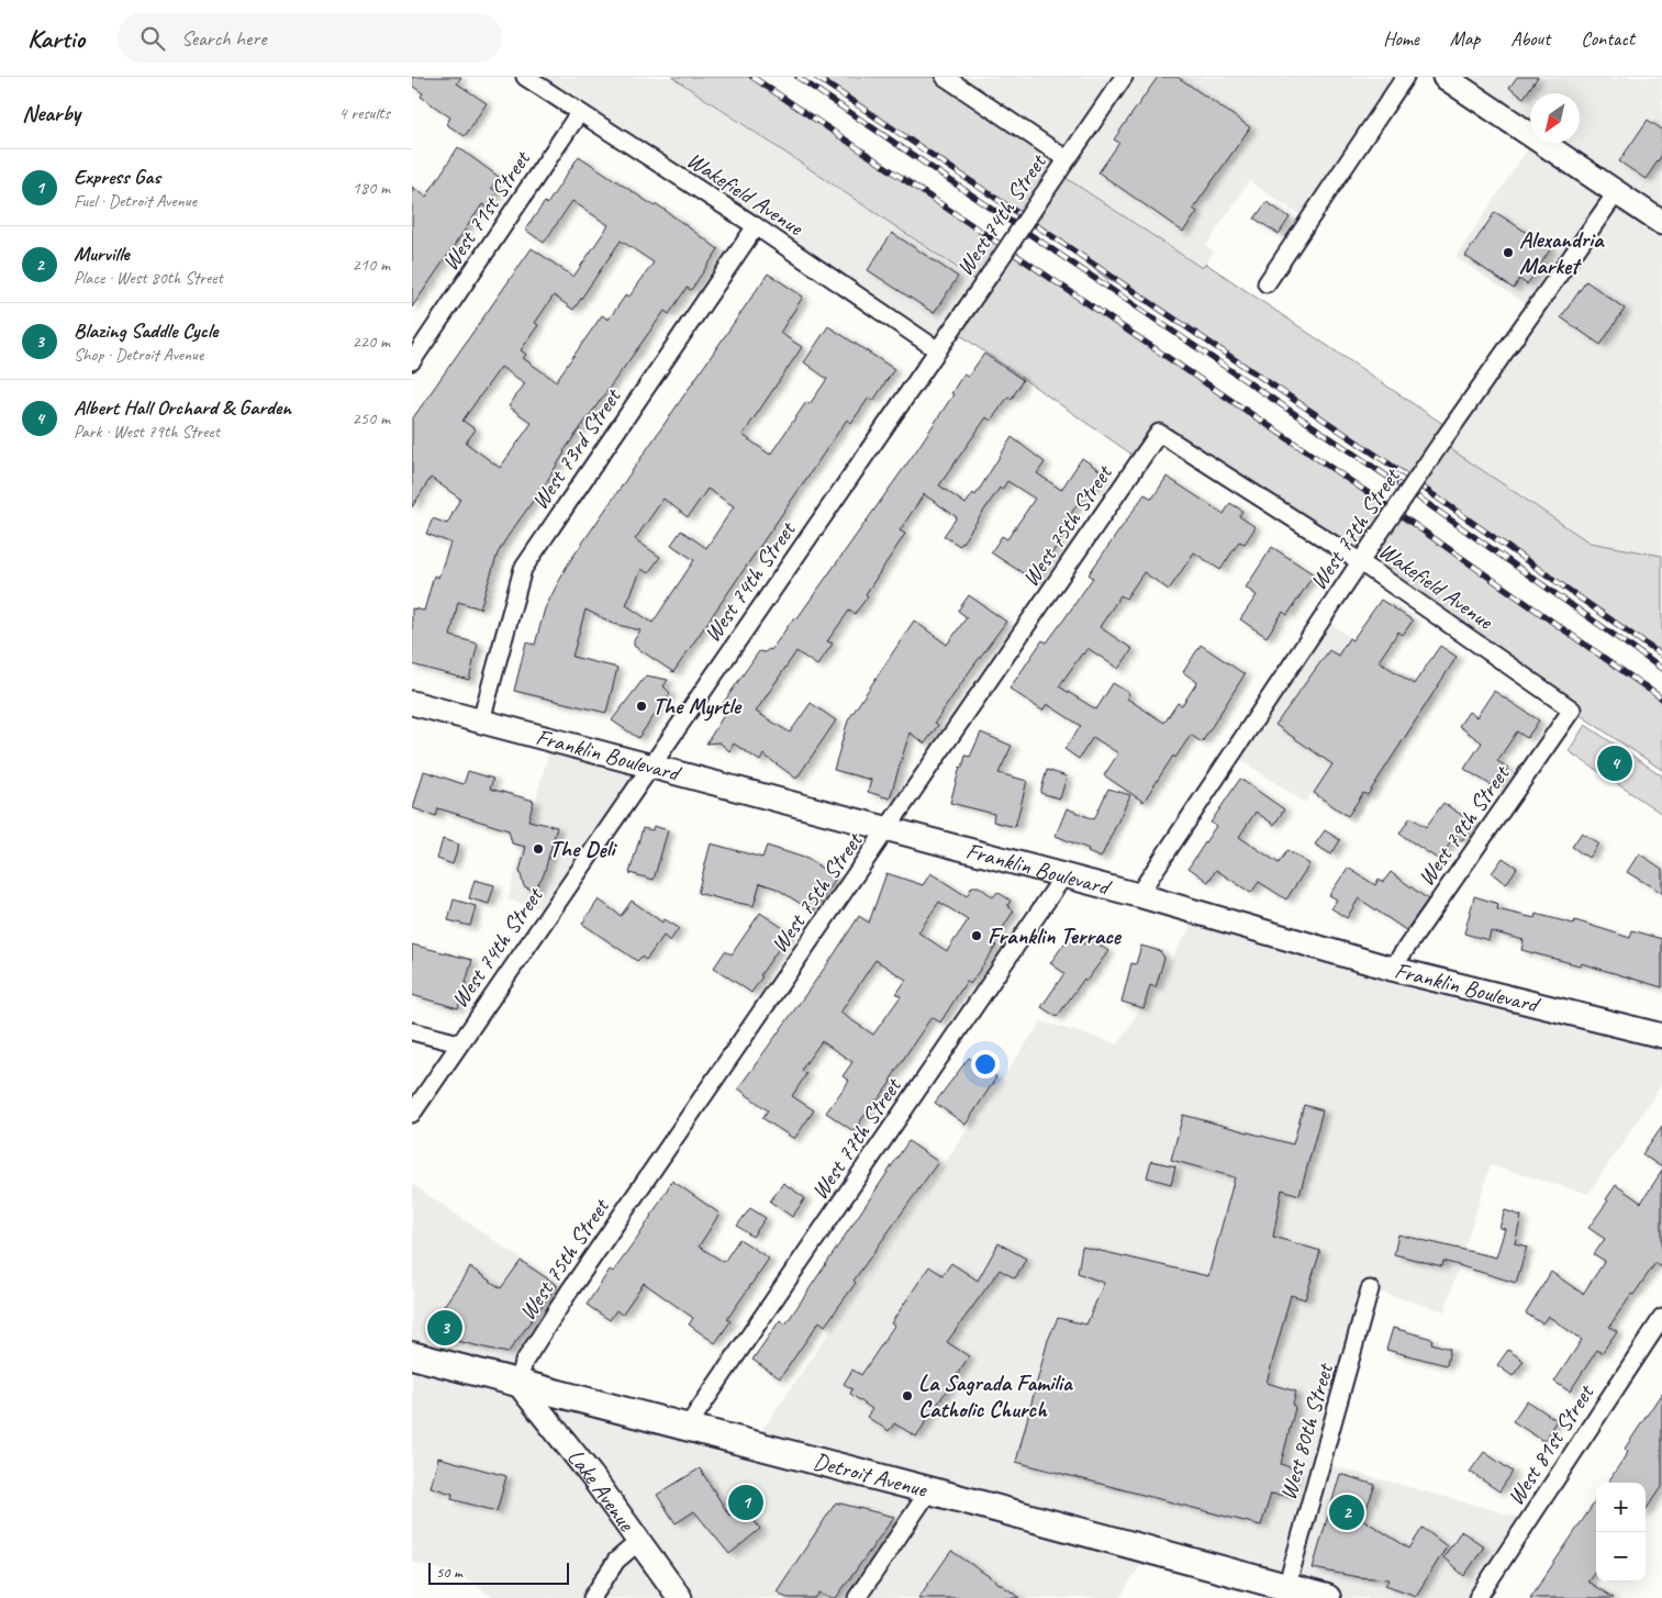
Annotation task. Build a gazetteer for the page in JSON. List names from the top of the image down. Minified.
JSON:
{"streets":{"main road":["Detroit Avenue"],"street":["Wakefield Avenue","West 71st Street","West 74th Street","West 73rd Street","West 75th Street","West 77th Street","Franklin Boulevard","West 79th Street","West 80th Street","West 81st Street","Lake Avenue"]},"crossings":[["Wakefield Avenue","West 71st Street"],["Wakefield Avenue","West 74th Street"],["Wakefield Avenue","West 73rd Street"],["Wakefield Avenue","West 75th Street"],["Wakefield Avenue","West 77th Street"],["Wakefield Avenue","West 79th Street"],["West 74th Street","Franklin Boulevard"],["West 73rd Street","Franklin Boulevard"],["West 75th Street","Franklin Boulevard"],["West 75th Street","Detroit Avenue"],["West 75th Street","Lake Avenue"],["West 77th Street","Franklin Boulevard"],["West 77th Street","Detroit Avenue"],["Franklin Boulevard","West 79th Street"],["West 80th Street","Detroit Avenue"],["Detroit Avenue","Lake Avenue"]],"places":["Alexandria Market","The Myrtle","The Deli","Franklin Terrace","La Sagrada Familia Catholic Church"],"scale_bar":"50 m","north":"bottom left","page":{"header":"Kartio","search":"Search here","nav":["Home","Map","About","Contact"],"heading":["Nearby","4 results"],"list":[{"mark":"1","name":"Express Gas","note":"Fuel · Detroit Avenue","value":"180 m"},{"mark":"2","name":"Murville","note":"Place · West 80th Street","value":"210 m"},{"mark":"3","name":"Blazing Saddle Cycle","note":"Shop · Detroit Avenue","value":"220 m"},{"mark":"4","name":"Albert Hall Orchard & Garden","note":"Park · West 79th Street","value":"250 m"}],"pins":["4","3","1","2"],"map_buttons":["+","−"],"scale":"50 m"}}
